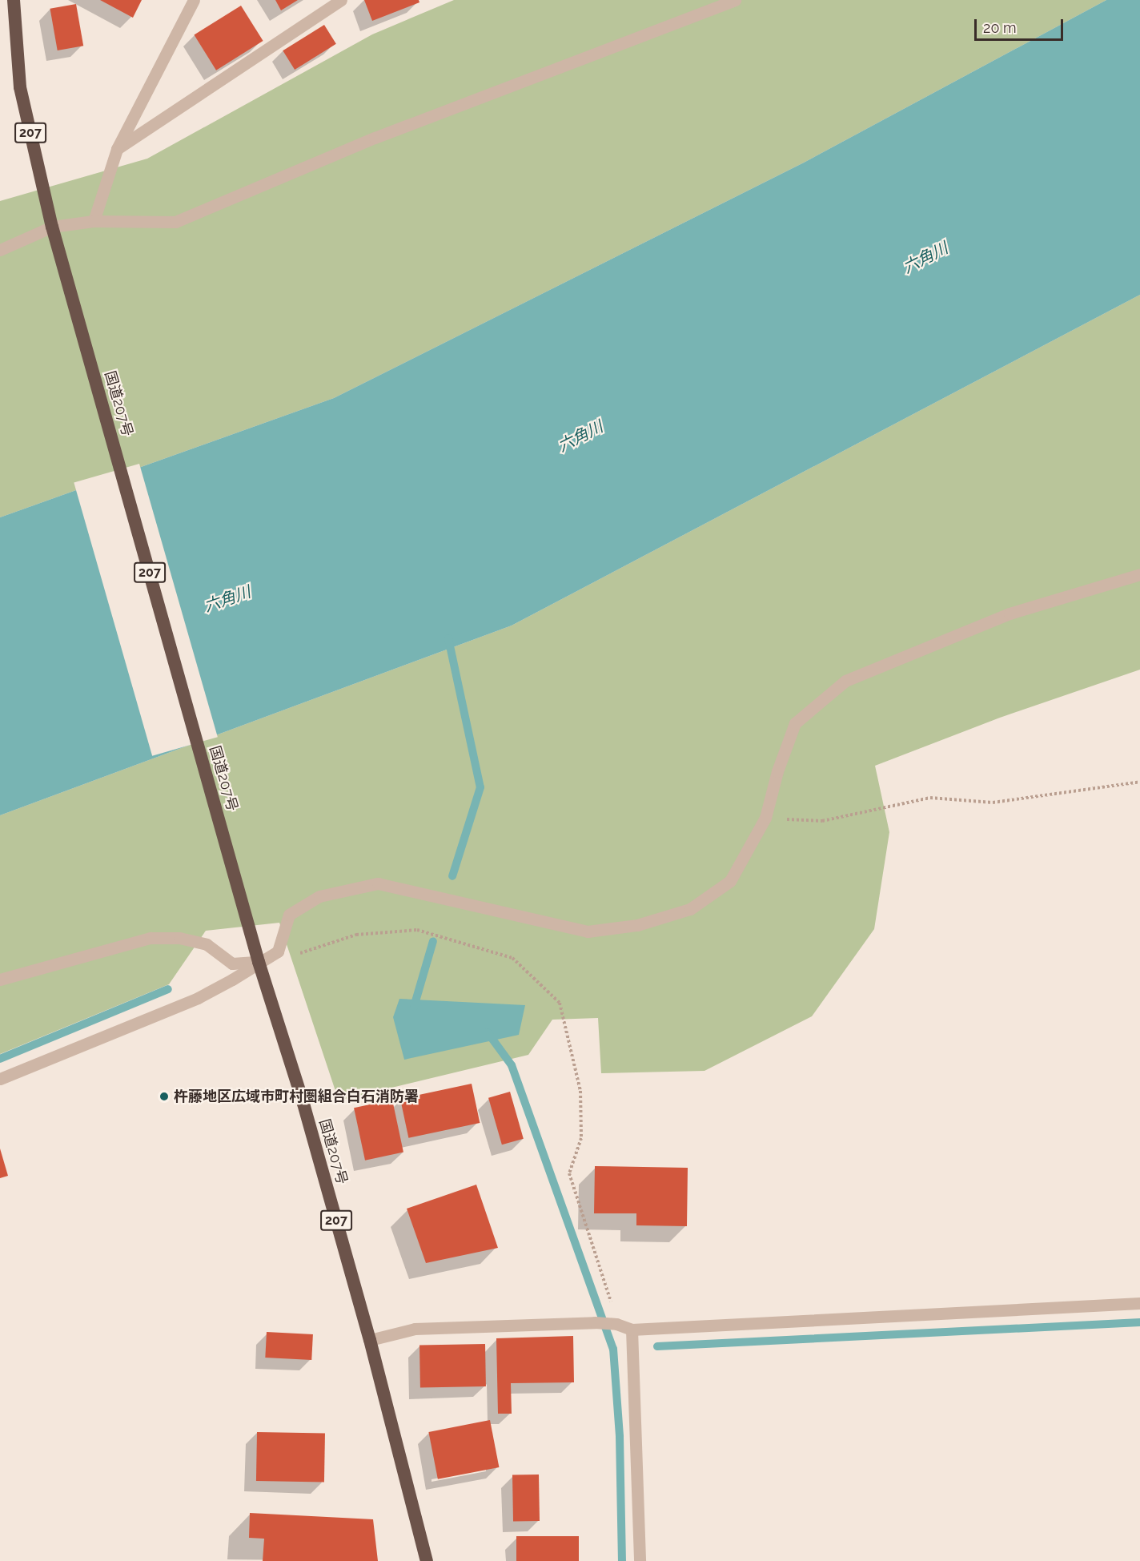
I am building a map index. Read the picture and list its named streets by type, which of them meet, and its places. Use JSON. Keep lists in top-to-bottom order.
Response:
{
  "streets": {
    "highway": ["207", "国道207号"]
  },
  "water": ["六角川"],
  "places": ["杵藤地区広域市町村圏組合白石消防署"],
  "scale_bar": "20 m"
}
